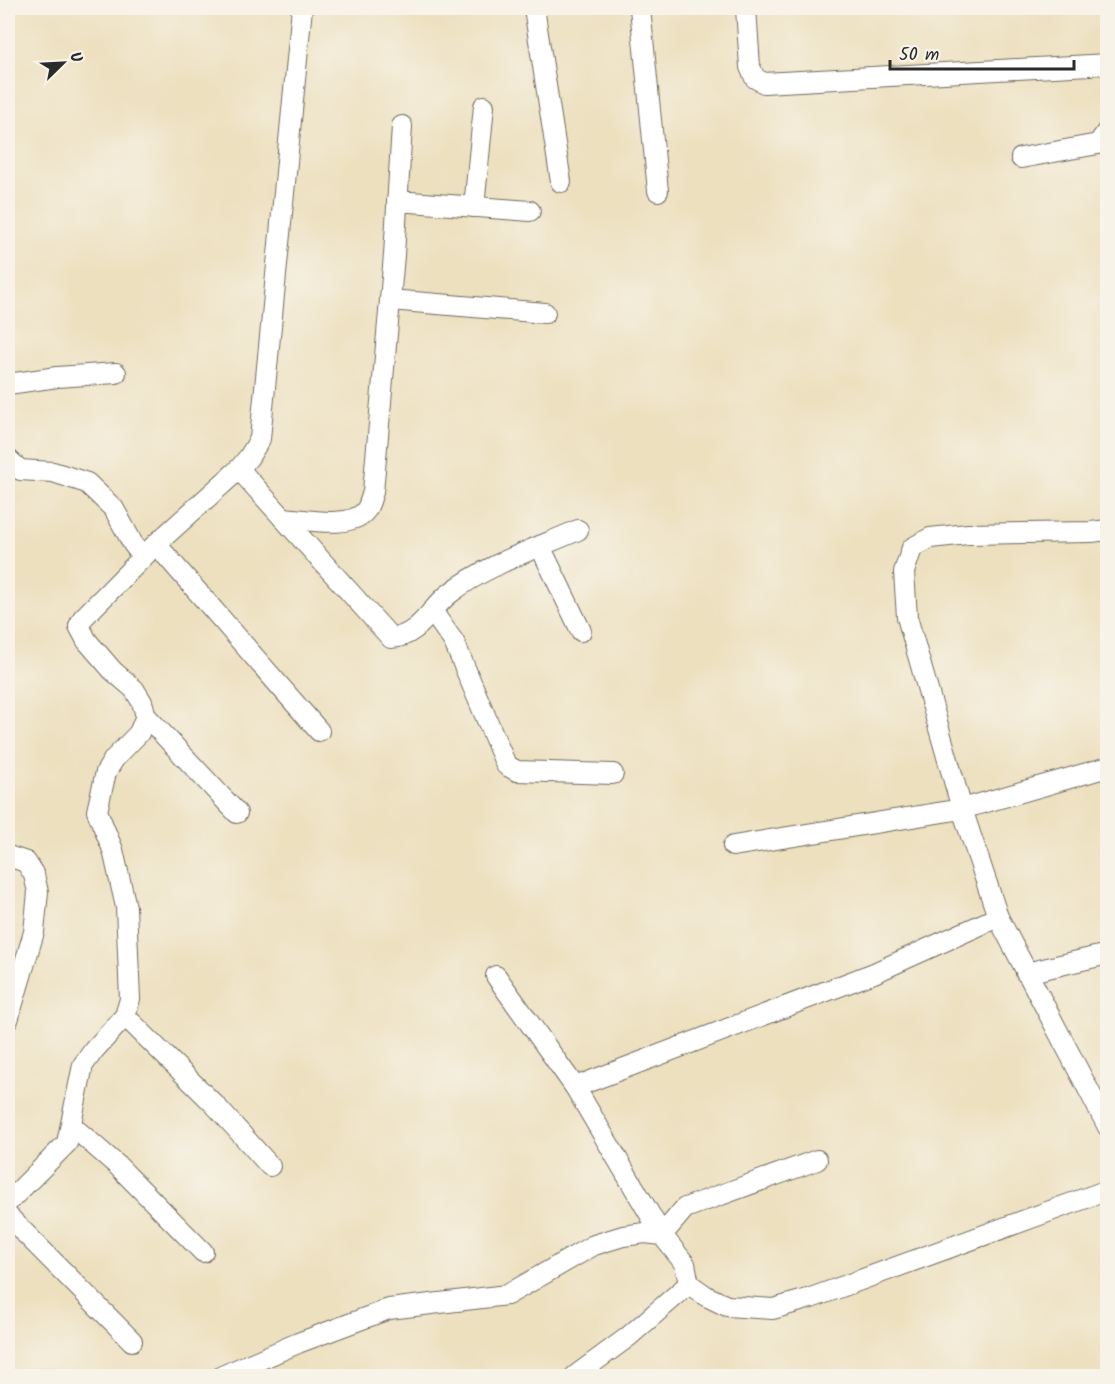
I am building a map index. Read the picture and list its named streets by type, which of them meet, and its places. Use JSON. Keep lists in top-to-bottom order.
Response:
{
  "scale_bar": "50 m",
  "north": "top right"
}
